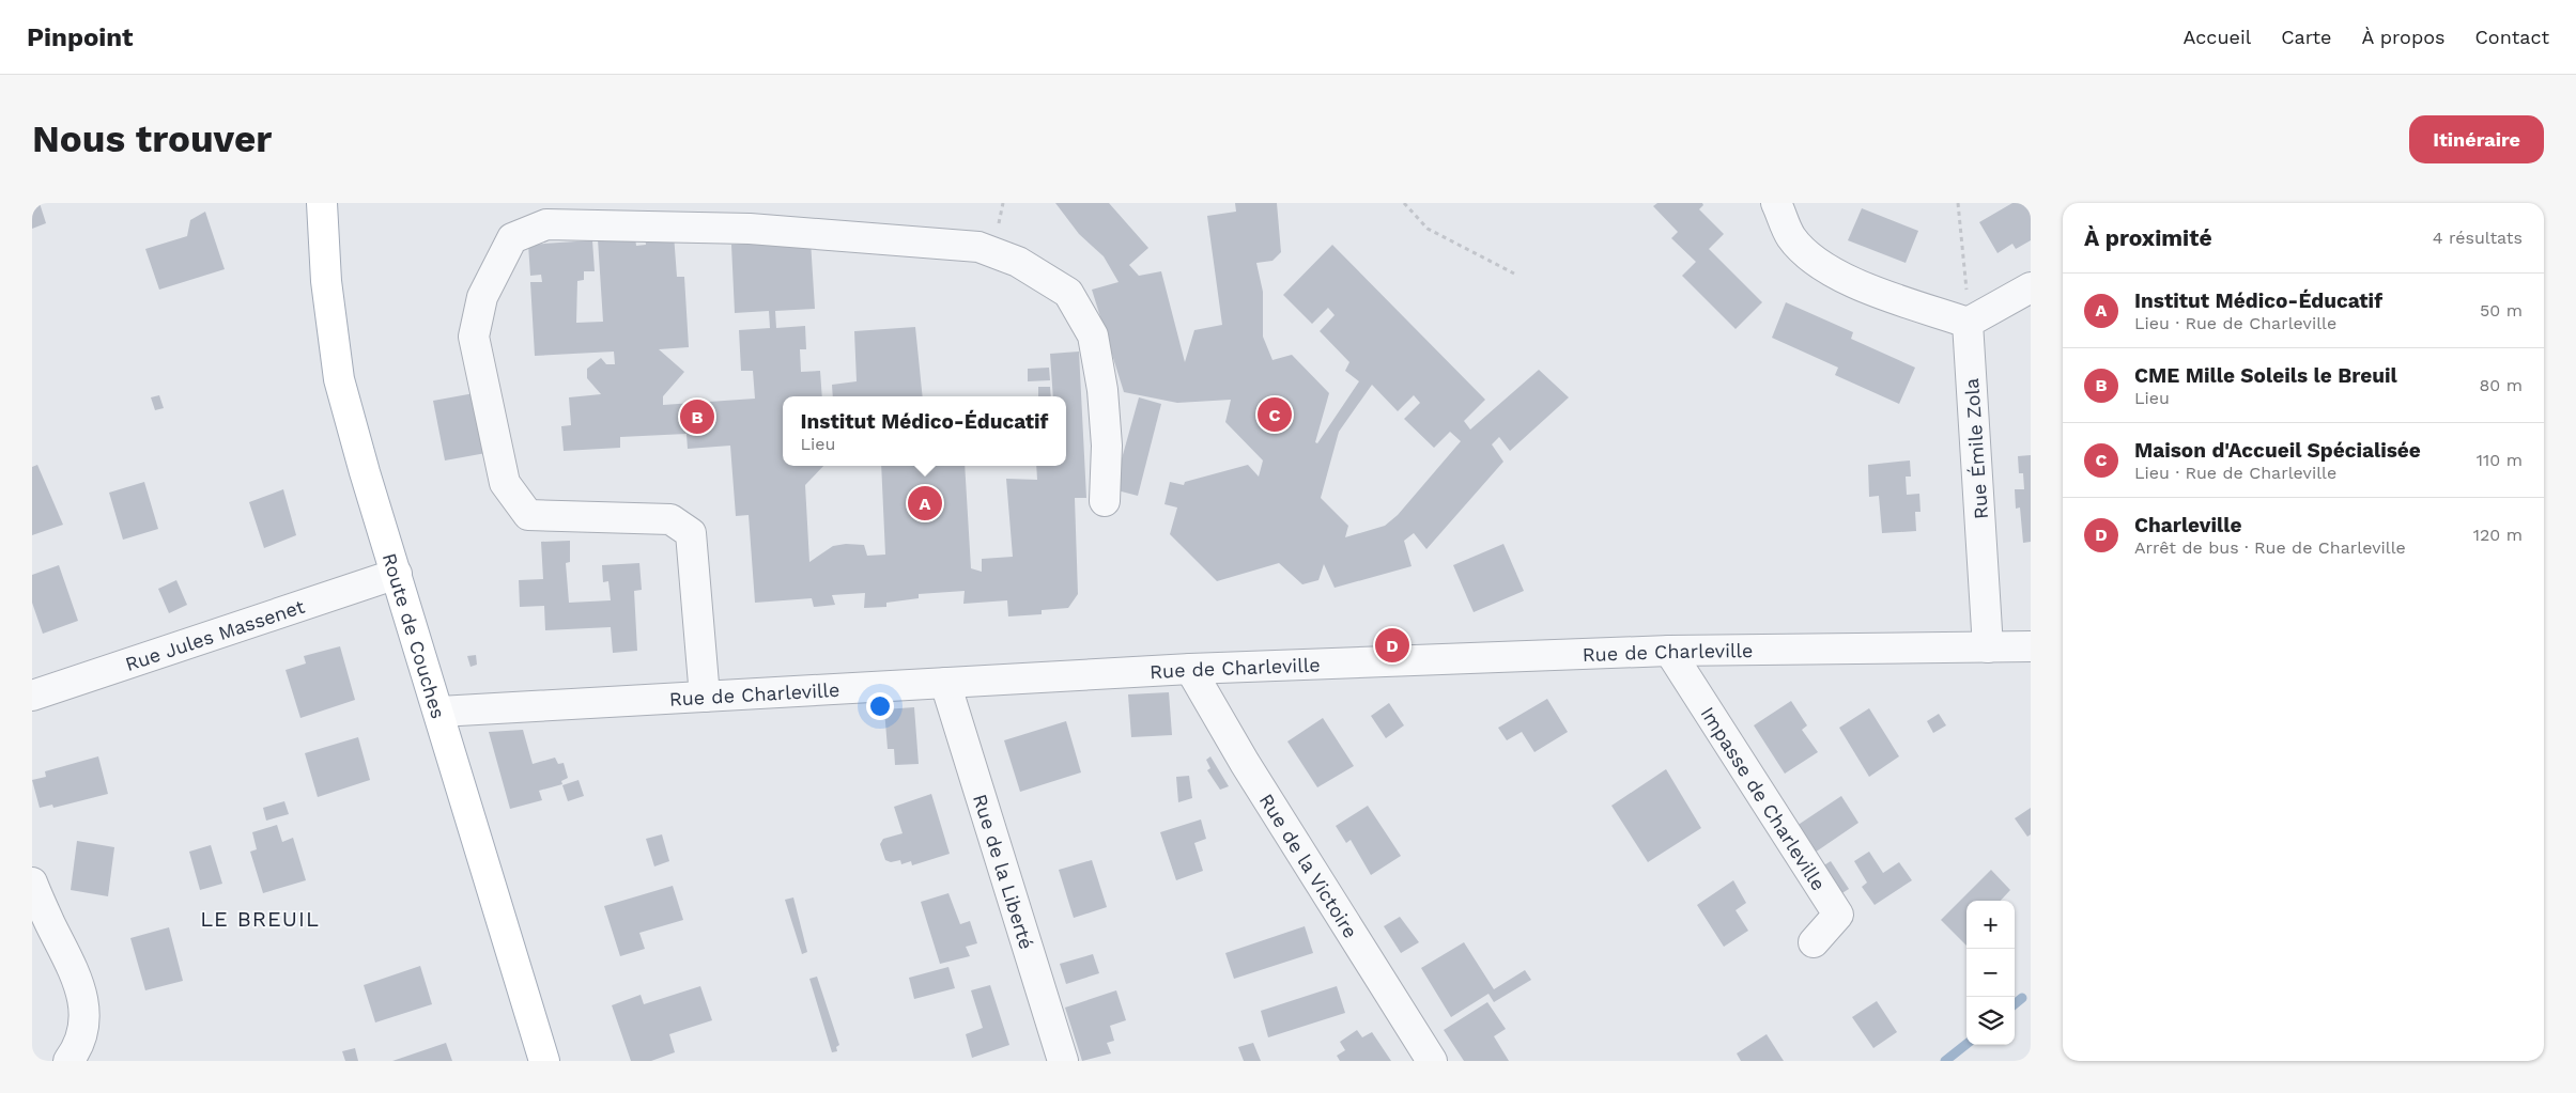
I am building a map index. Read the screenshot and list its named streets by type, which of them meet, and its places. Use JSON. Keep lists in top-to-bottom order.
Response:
{
  "streets": {
    "main road": ["Route de Couches"],
    "street": [
      "Rue Émile Zola",
      "Rue Jules Massenet",
      "Rue de Charleville",
      "Impasse de Charleville",
      "Rue de la Victoire",
      "Rue de la Liberté"
    ]
  },
  "crossings": [
    ["Rue Émile Zola", "Rue de Charleville"],
    ["Rue Jules Massenet", "Route de Couches"],
    ["Route de Couches", "Rue de Charleville"],
    ["Rue de Charleville", "Impasse de Charleville"],
    ["Rue de Charleville", "Rue de la Victoire"],
    ["Rue de Charleville", "Rue de la Liberté"]
  ],
  "districts": ["LE BREUIL"],
  "page": {
    "header": "Pinpoint",
    "nav": [
      "Accueil",
      "Carte",
      "À propos",
      "Contact"
    ],
    "buttons": "Itinéraire",
    "title": "Nous trouver",
    "heading": ["À proximité", "4 résultats"],
    "list": [
      {
        "mark": "A",
        "name": "Institut Médico-Éducatif",
        "note": "Lieu · Rue de Charleville",
        "value": "50 m"
      },
      {
        "mark": "B",
        "name": "CME Mille Soleils le Breuil",
        "note": "Lieu",
        "value": "80 m"
      },
      {
        "mark": "C",
        "name": "Maison d'Accueil Spécialisée",
        "note": "Lieu · Rue de Charleville",
        "value": "110 m"
      },
      {
        "mark": "D",
        "name": "Charleville",
        "note": "Arrêt de bus · Rue de Charleville",
        "value": "120 m"
      }
    ],
    "pins": [
      "C",
      "B",
      "A",
      "D"
    ],
    "popup": ["Institut Médico-Éducatif", "Lieu"],
    "map_buttons": ["+", "−"]
  }
}
